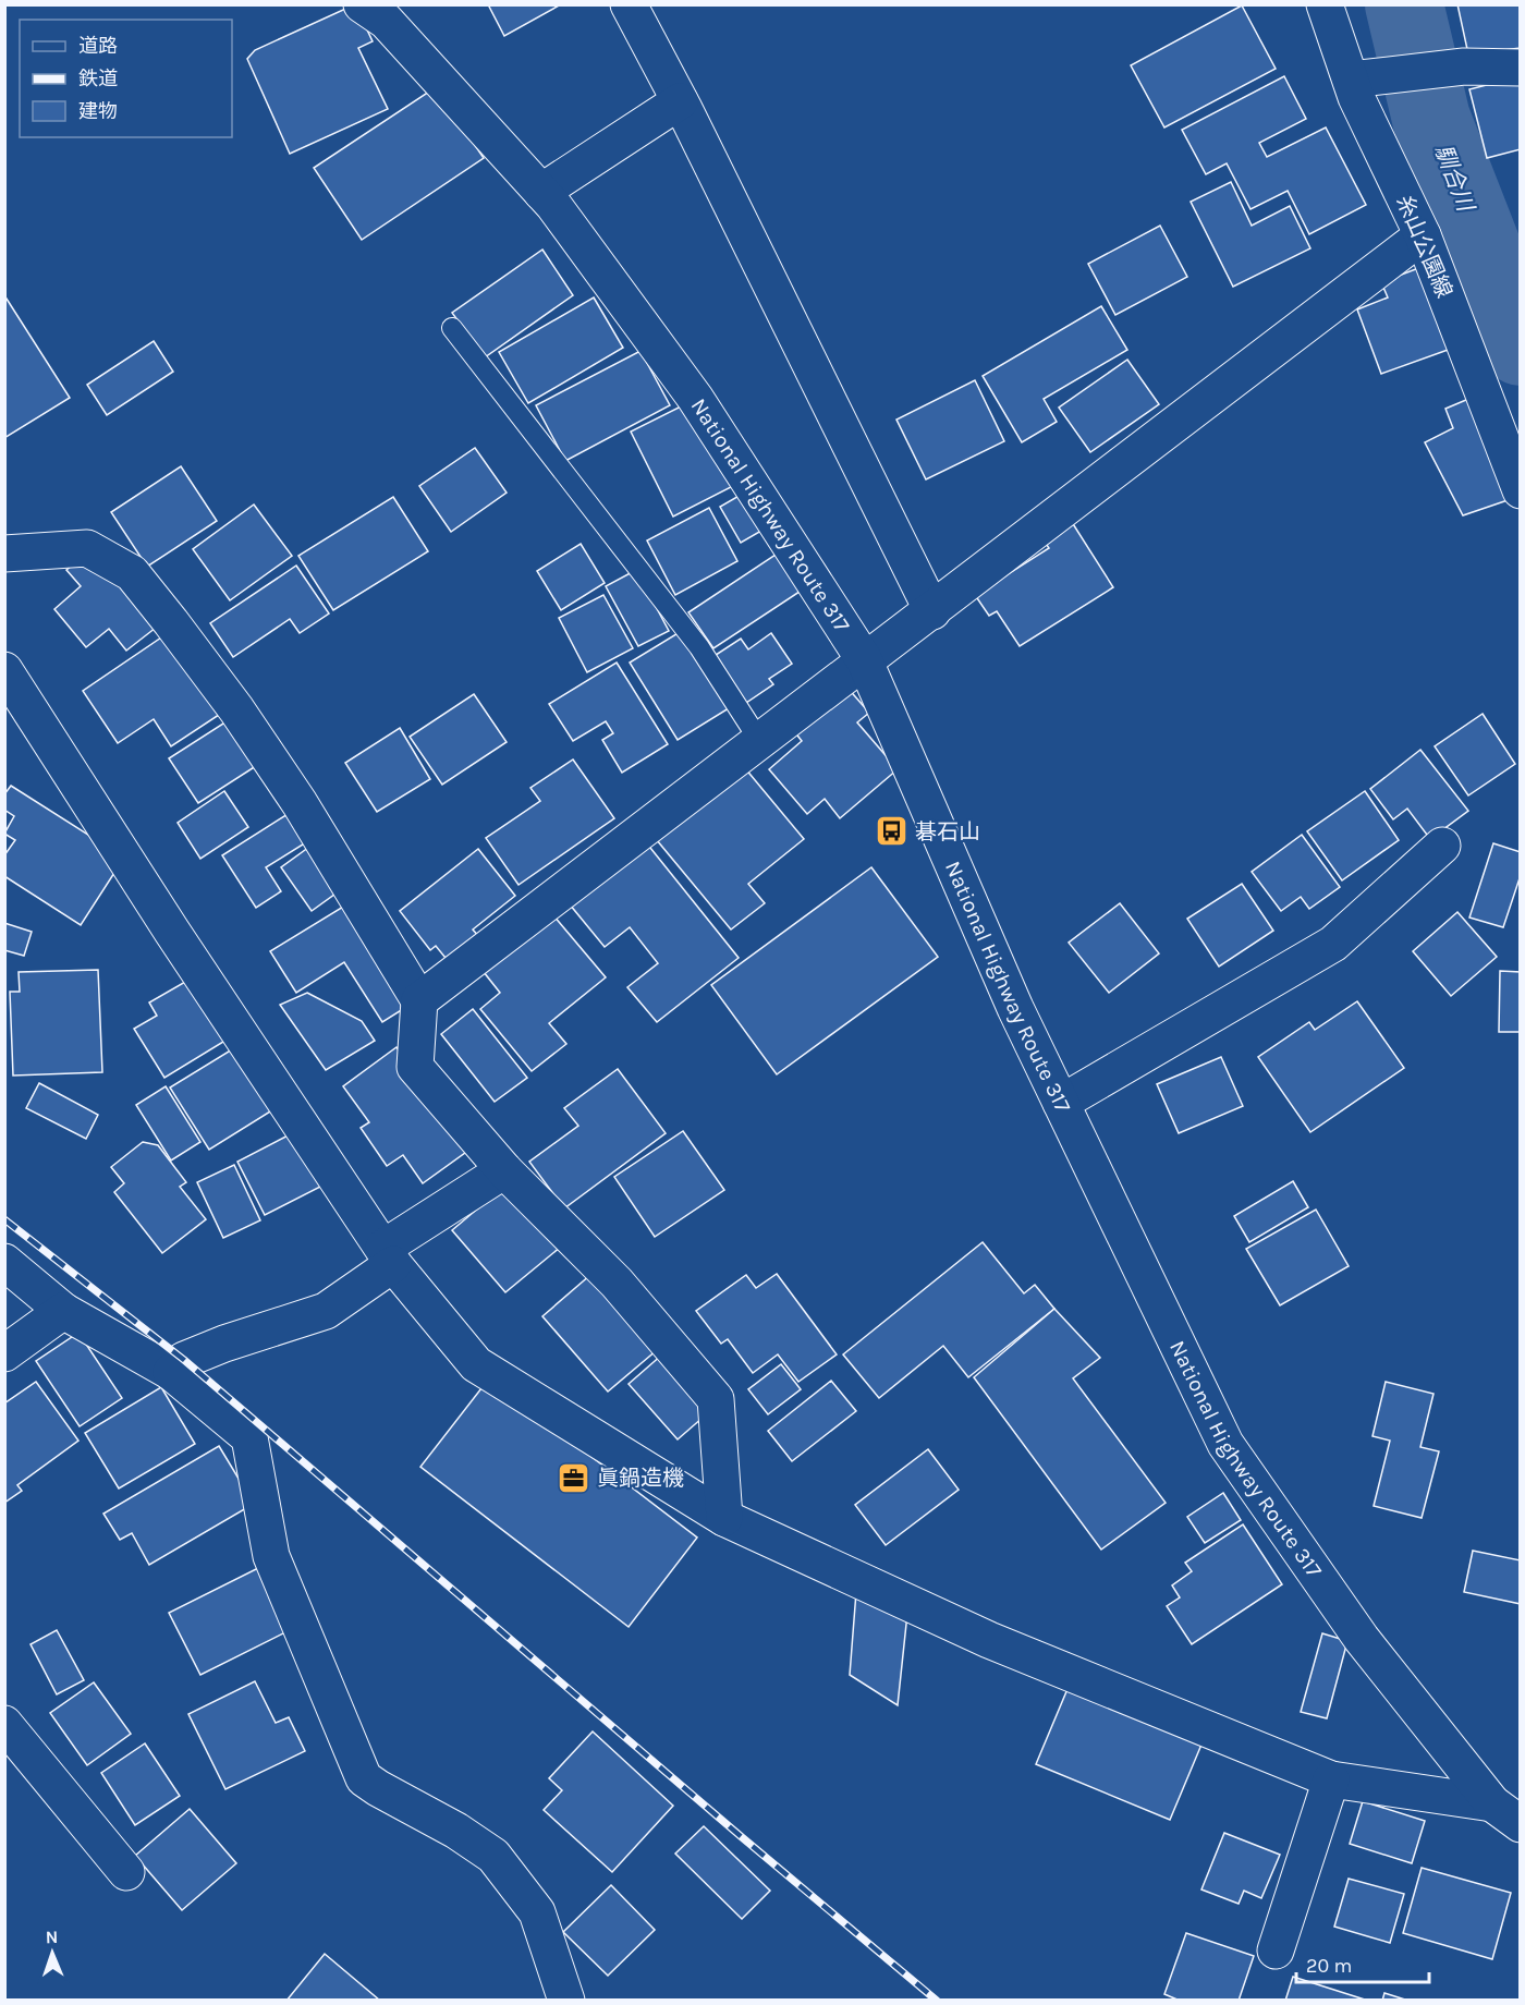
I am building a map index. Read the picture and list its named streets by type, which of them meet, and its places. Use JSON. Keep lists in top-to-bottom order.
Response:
{
  "streets": {
    "main road": ["糸山公園線", "National Highway Route 317"]
  },
  "water": ["馴合川"],
  "places": {
    "bus stop": ["碁石山"],
    "office": ["眞鍋造機"]
  },
  "legend": ["道路", "鉄道", "建物"],
  "scale_bar": "20 m",
  "north": "top"
}
